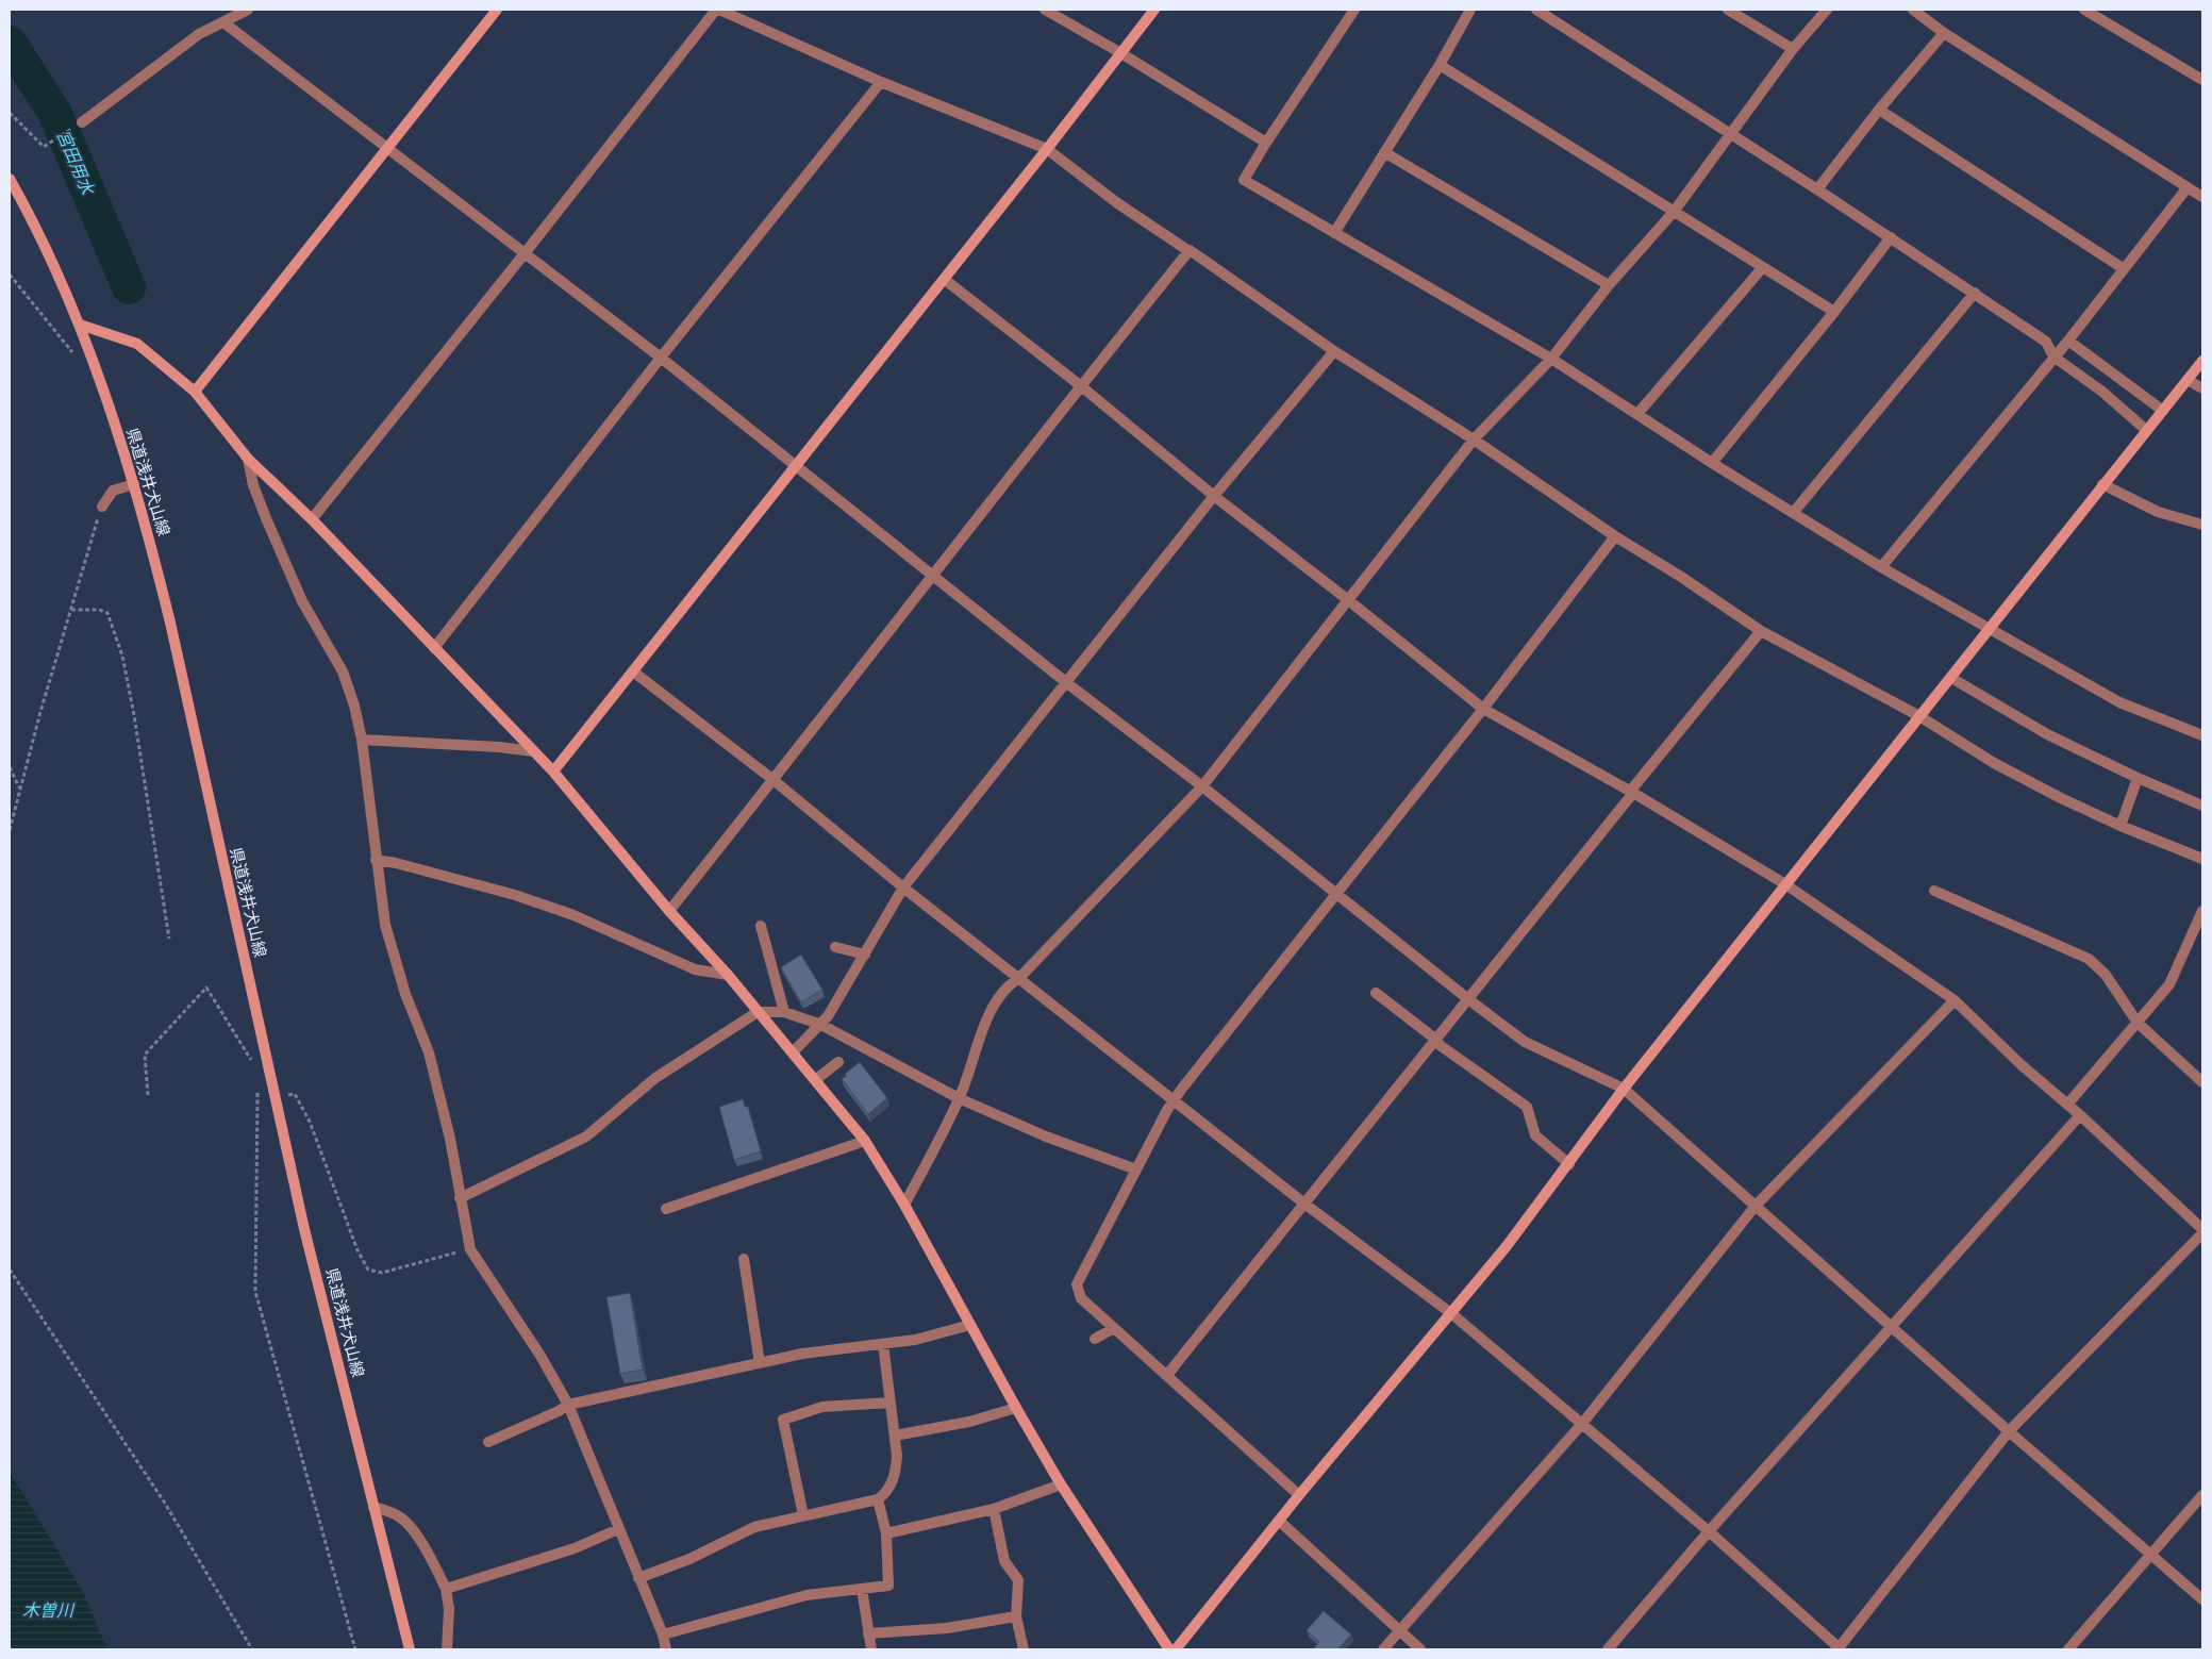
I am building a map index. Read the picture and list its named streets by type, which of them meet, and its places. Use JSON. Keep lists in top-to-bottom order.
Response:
{
  "streets": {
    "street": ["県道浅井犬山線"]
  },
  "water": ["宮田用水", "木曽川"]
}
